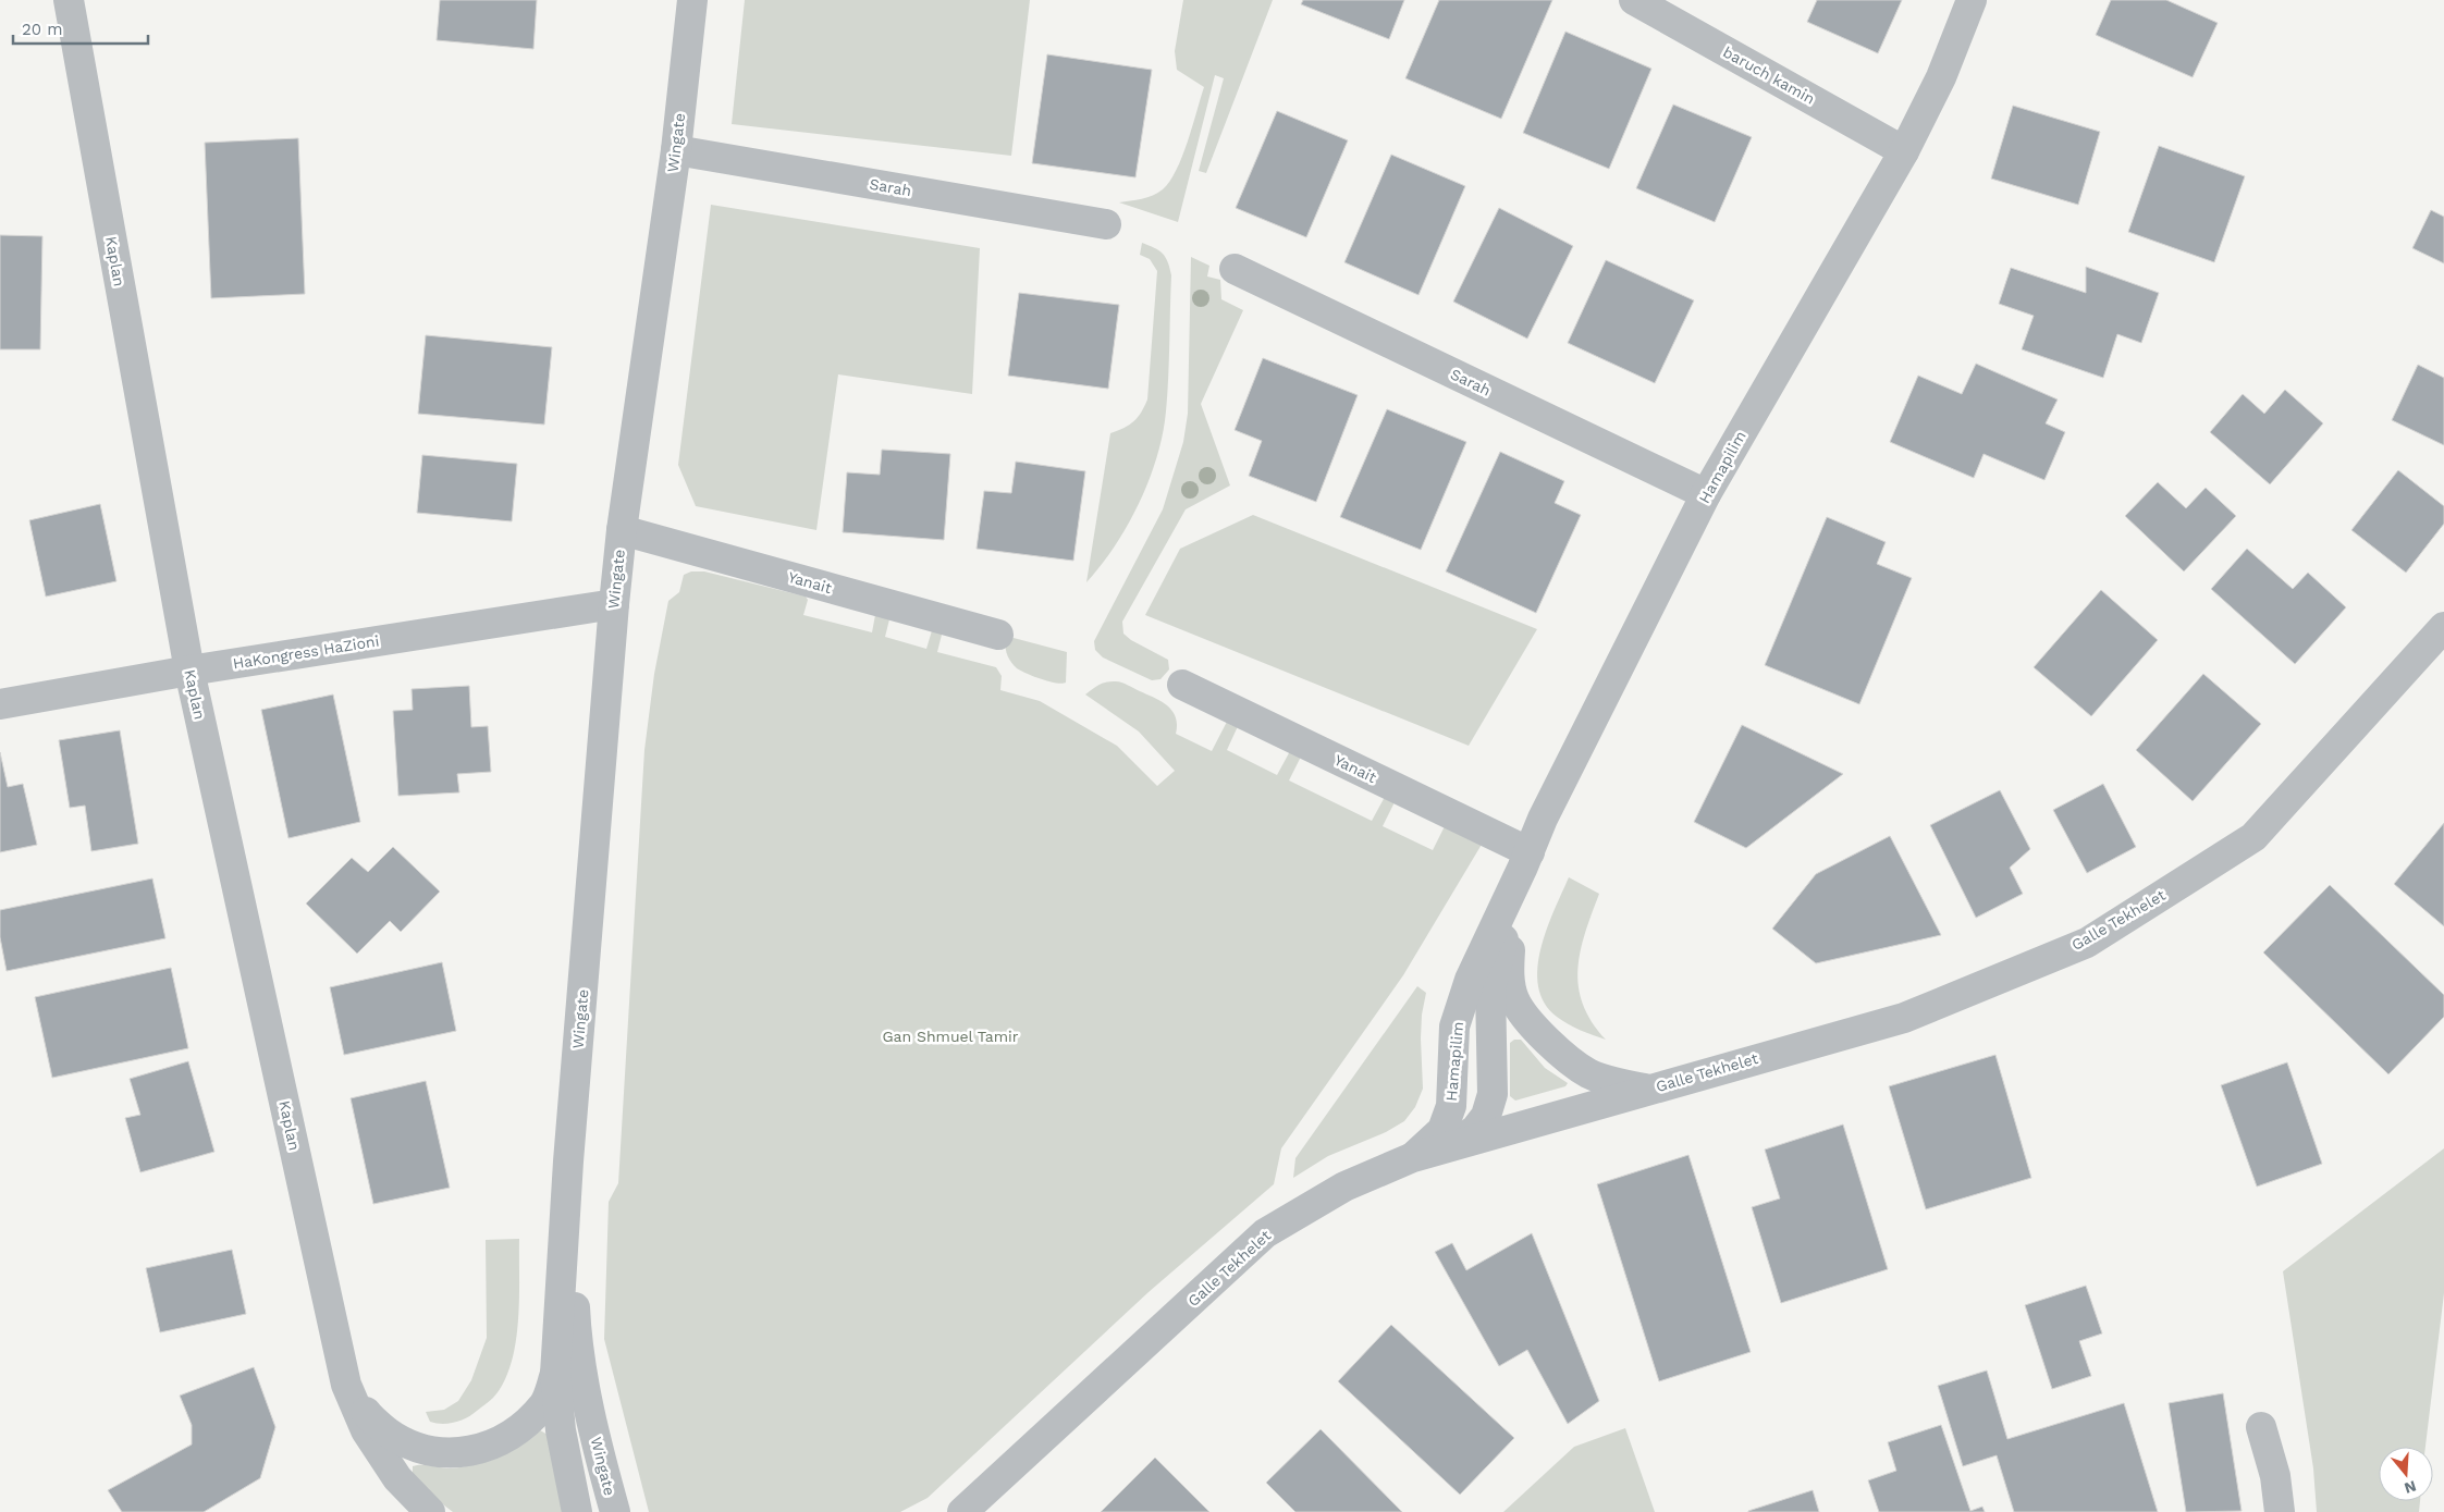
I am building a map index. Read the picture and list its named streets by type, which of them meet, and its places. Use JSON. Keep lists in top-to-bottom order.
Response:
{
  "streets": {
    "street": [
      "baruch kamin",
      "Wingate",
      "Sarah",
      "Kaplan",
      "Hamapilim",
      "Yanait",
      "HaKongress HaZioni",
      "Galle Tekhelet"
    ]
  },
  "crossings": [
    ["baruch kamin", "Hamapilim"],
    ["Wingate", "Sarah"],
    ["Wingate", "Kaplan"],
    ["Wingate", "Yanait"],
    ["Wingate", "HaKongress HaZioni"],
    ["Sarah", "Hamapilim"],
    ["Kaplan", "HaKongress HaZioni"],
    ["Hamapilim", "Yanait"],
    ["Hamapilim", "Galle Tekhelet"]
  ],
  "parks": ["Gan Shmuel Tamir"],
  "scale_bar": "20 m",
  "north": "bottom"
}
